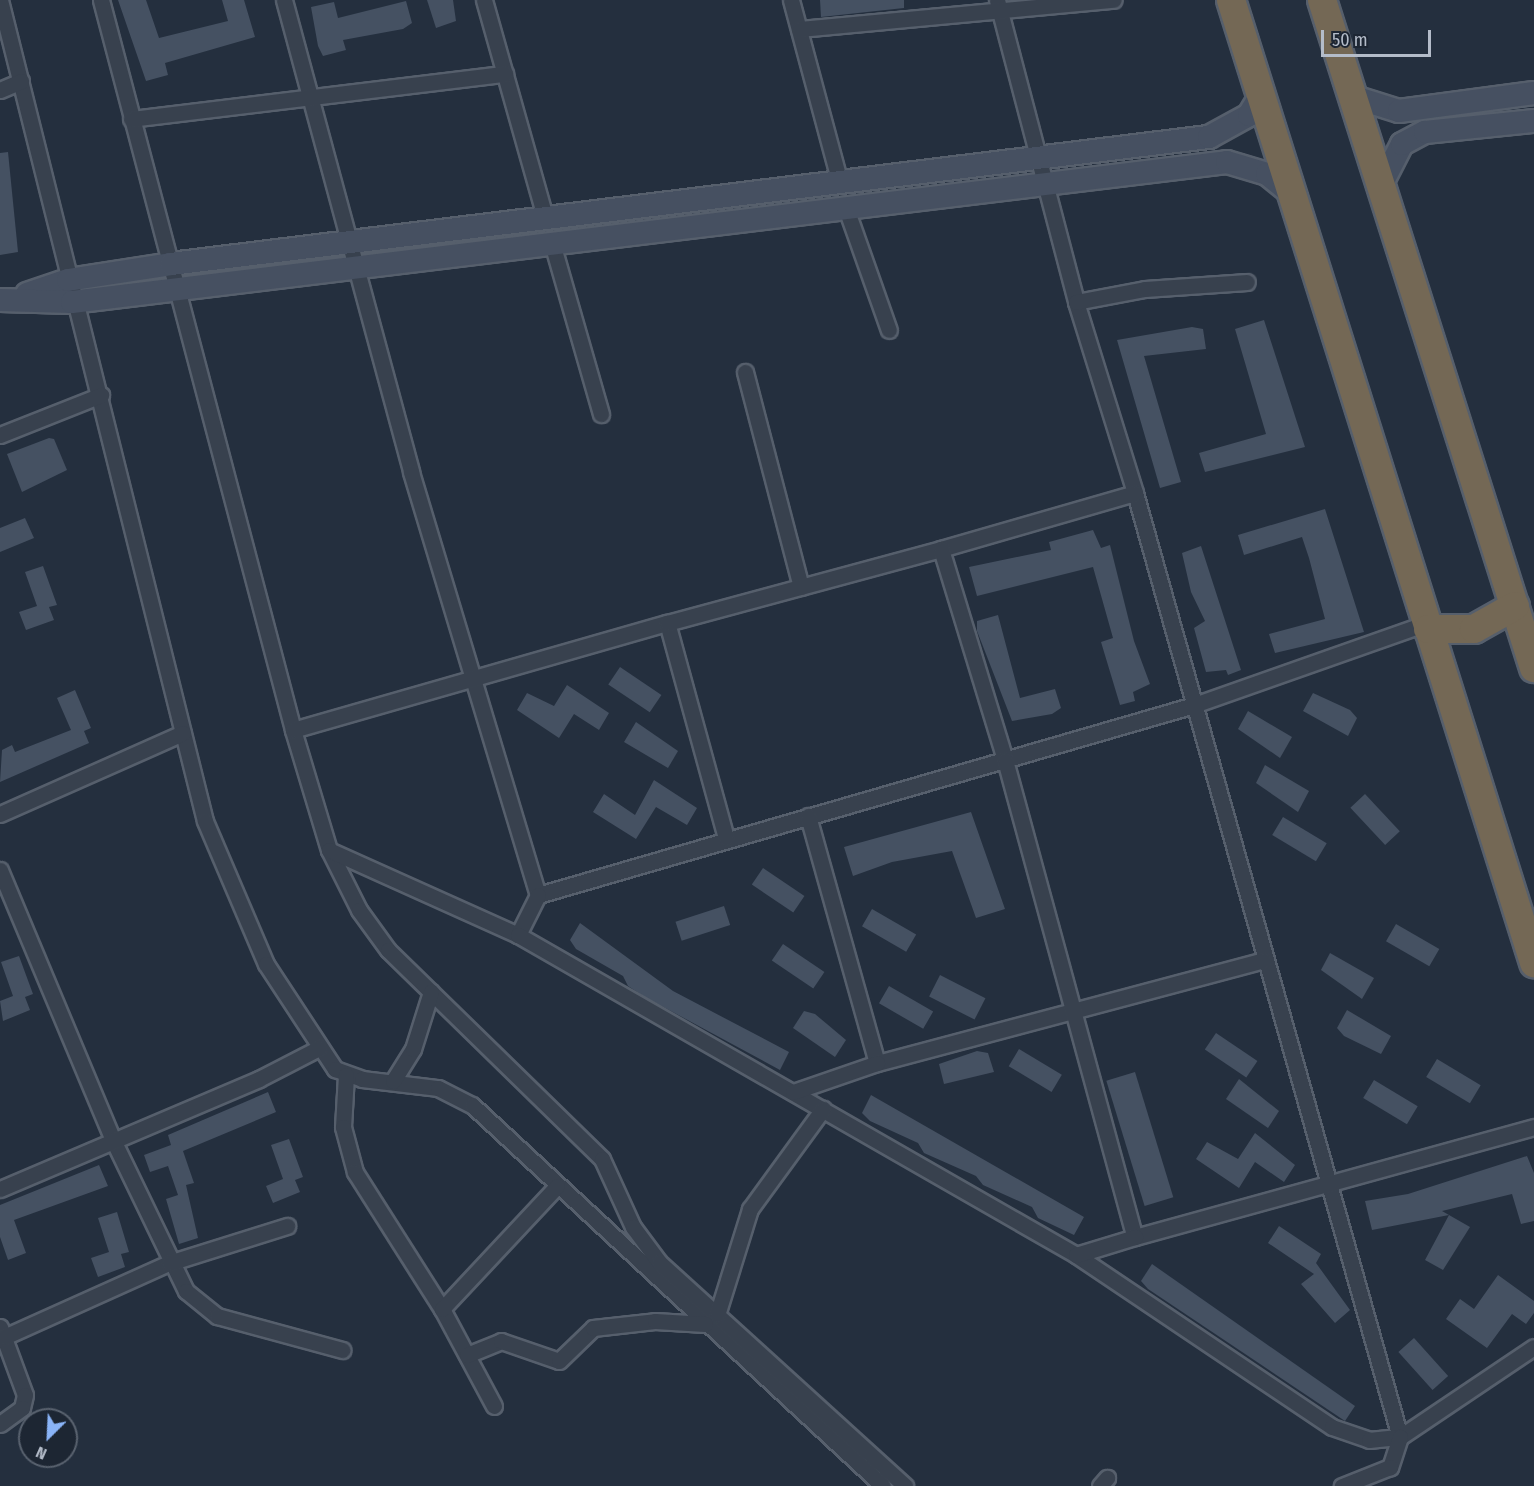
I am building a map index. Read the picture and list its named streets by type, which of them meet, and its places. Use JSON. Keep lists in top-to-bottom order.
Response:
{
  "scale_bar": "50 m",
  "north": "bottom left"
}
